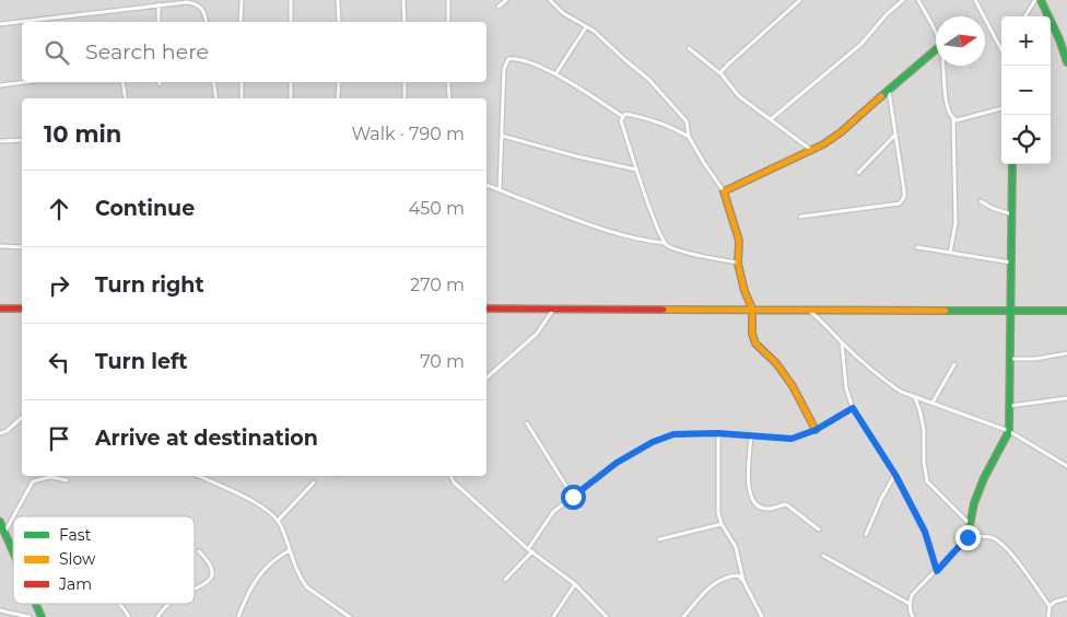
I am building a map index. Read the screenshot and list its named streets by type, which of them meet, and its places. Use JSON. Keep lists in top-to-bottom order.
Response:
{
  "legend": ["Fast", "Slow", "Jam"],
  "north": "right",
  "page": {
    "map_buttons": ["+", "−"],
    "search": "Search here",
    "heading": ["10 min", "Walk · 790 m"],
    "list": [
      ["Continue", "450 m"],
      ["Turn right", "270 m"],
      ["Turn left", "70 m"],
      "Arrive at destination"
    ]
  }
}
